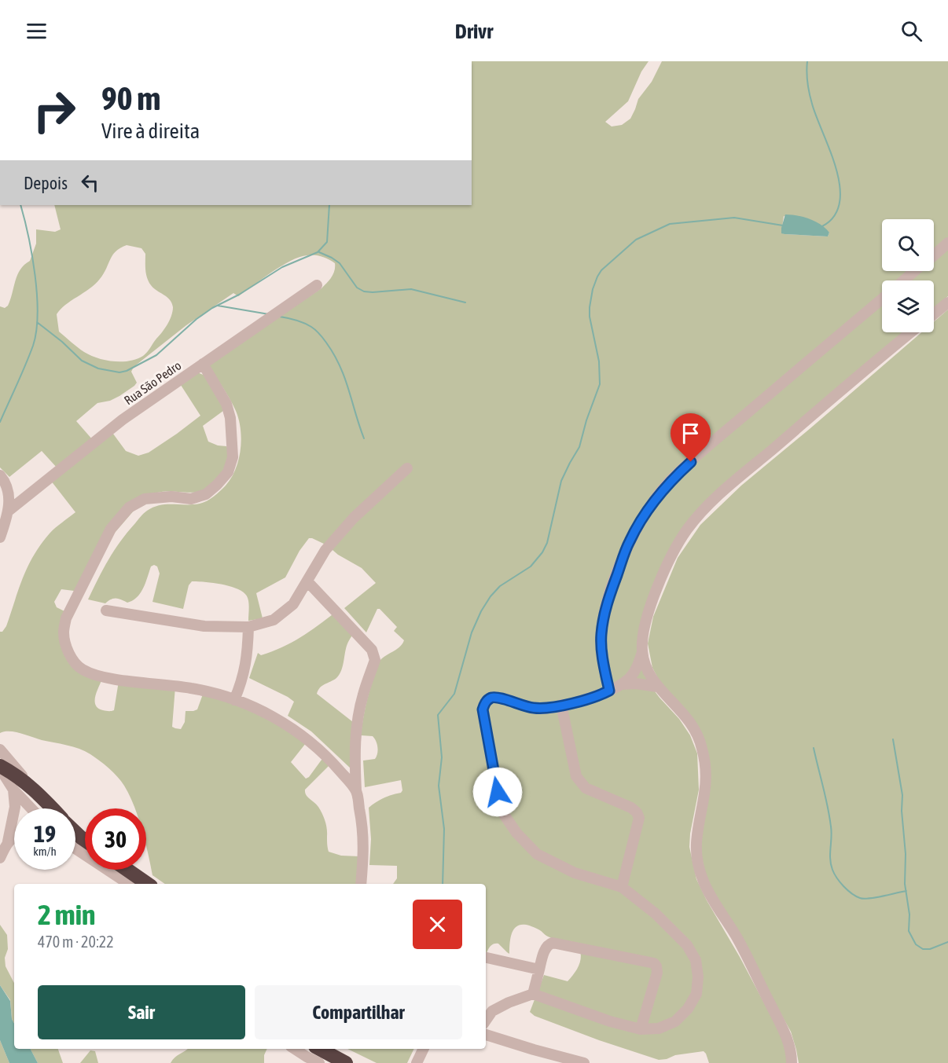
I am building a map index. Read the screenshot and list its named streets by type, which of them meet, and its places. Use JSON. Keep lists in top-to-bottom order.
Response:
{
  "streets": {
    "street": ["Rua São Pedro"]
  },
  "page": {
    "header": "Drivr",
    "turn": ["90 m", "Vire à direita"],
    "then": "Depois",
    "speed": "19 km/h",
    "limit": "30",
    "heading": ["2 min", "470 m · 20:22"],
    "buttons": ["Sair", "Compartilhar"]
  }
}
